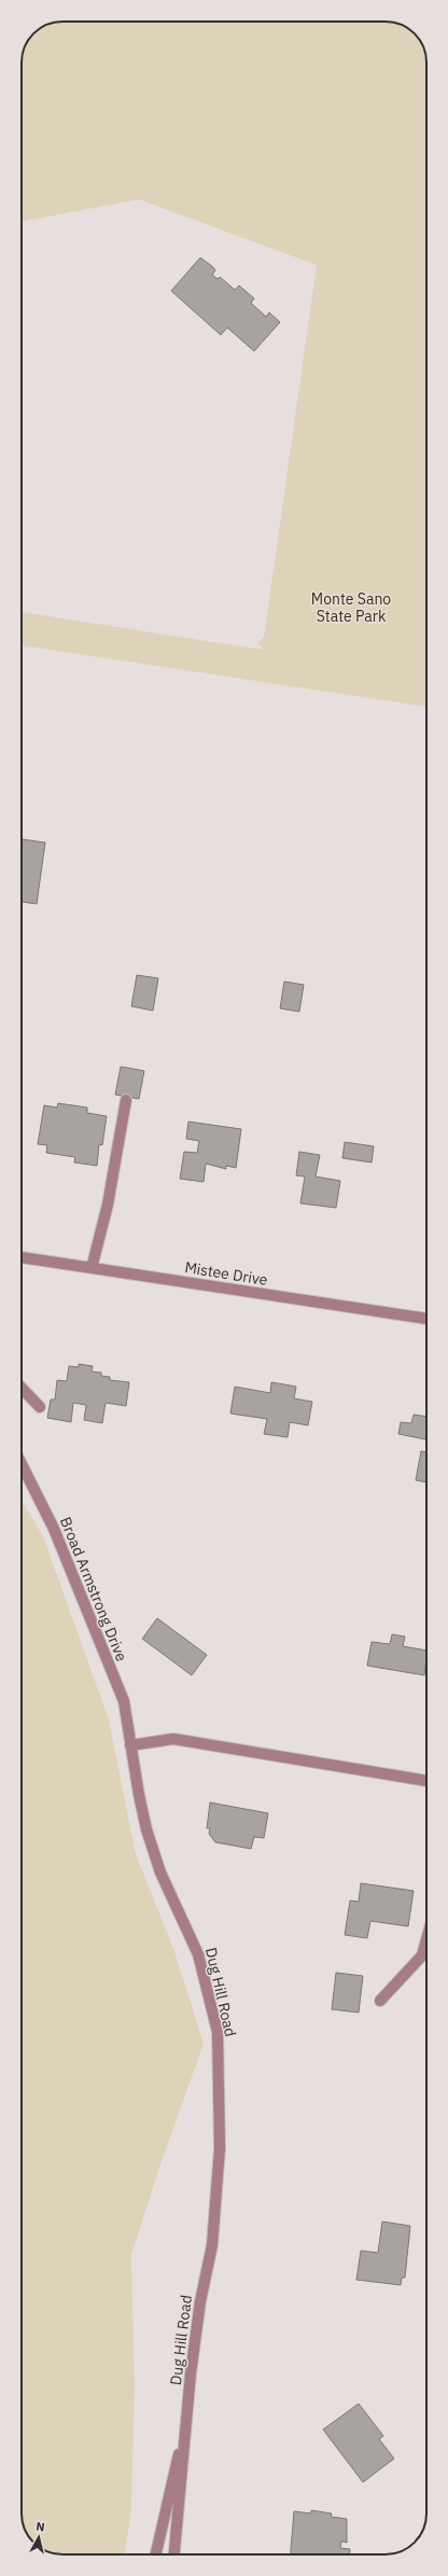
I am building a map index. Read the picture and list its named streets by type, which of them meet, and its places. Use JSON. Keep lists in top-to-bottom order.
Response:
{
  "streets": {
    "street": ["Mistee Drive", "Broad Armstrong Drive", "Dug Hill Road"]
  },
  "crossings": [
    ["Broad Armstrong Drive", "Dug Hill Road"]
  ],
  "parks": ["Monte Sano State Park"],
  "north": "top"
}
